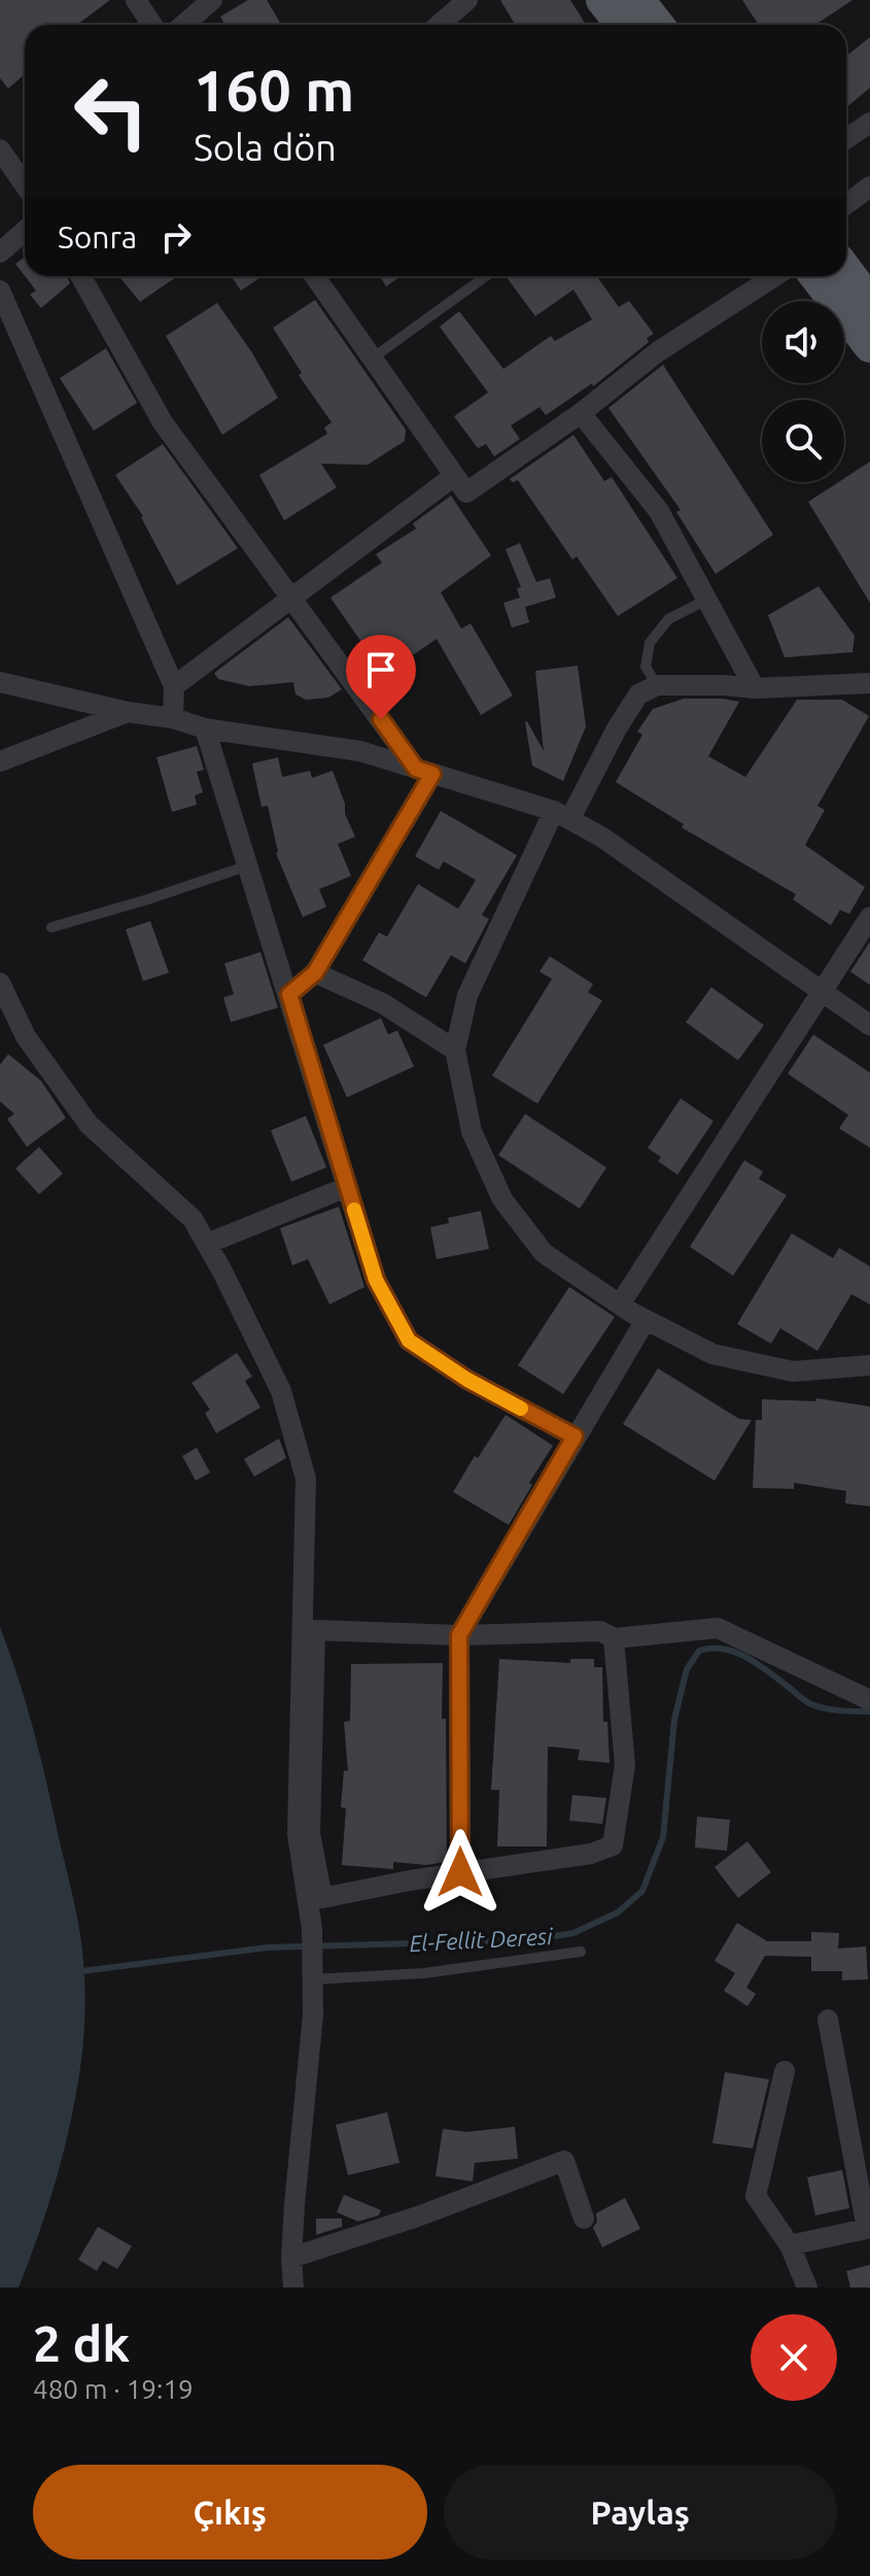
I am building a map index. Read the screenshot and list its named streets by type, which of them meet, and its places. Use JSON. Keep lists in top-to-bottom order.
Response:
{
  "water": ["El-Fellit Deresi"],
  "page": {
    "turn": ["160 m", "Sola dön"],
    "then": "Sonra",
    "heading": ["2 dk", "480 m · 19:19"],
    "buttons": ["Çıkış", "Paylaş"]
  }
}
